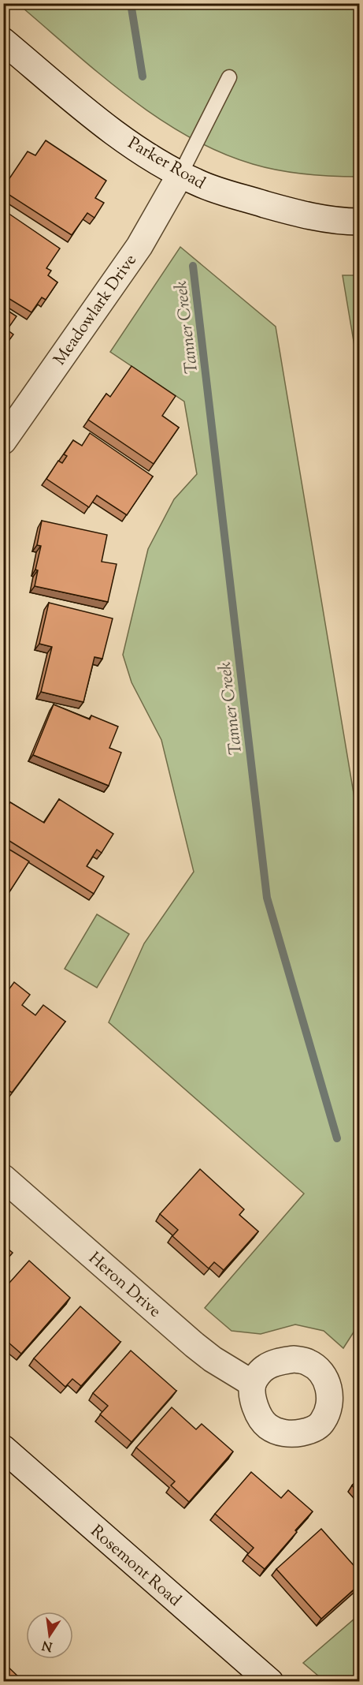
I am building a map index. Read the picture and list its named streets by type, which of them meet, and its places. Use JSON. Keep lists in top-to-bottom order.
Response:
{
  "streets": {
    "street": [
      "Parker Road",
      "Meadowlark Drive",
      "Heron Drive",
      "Rosemont Road"
    ]
  },
  "crossings": [
    ["Parker Road", "Meadowlark Drive"]
  ],
  "water": ["Tanner Creek"],
  "north": "bottom"
}
